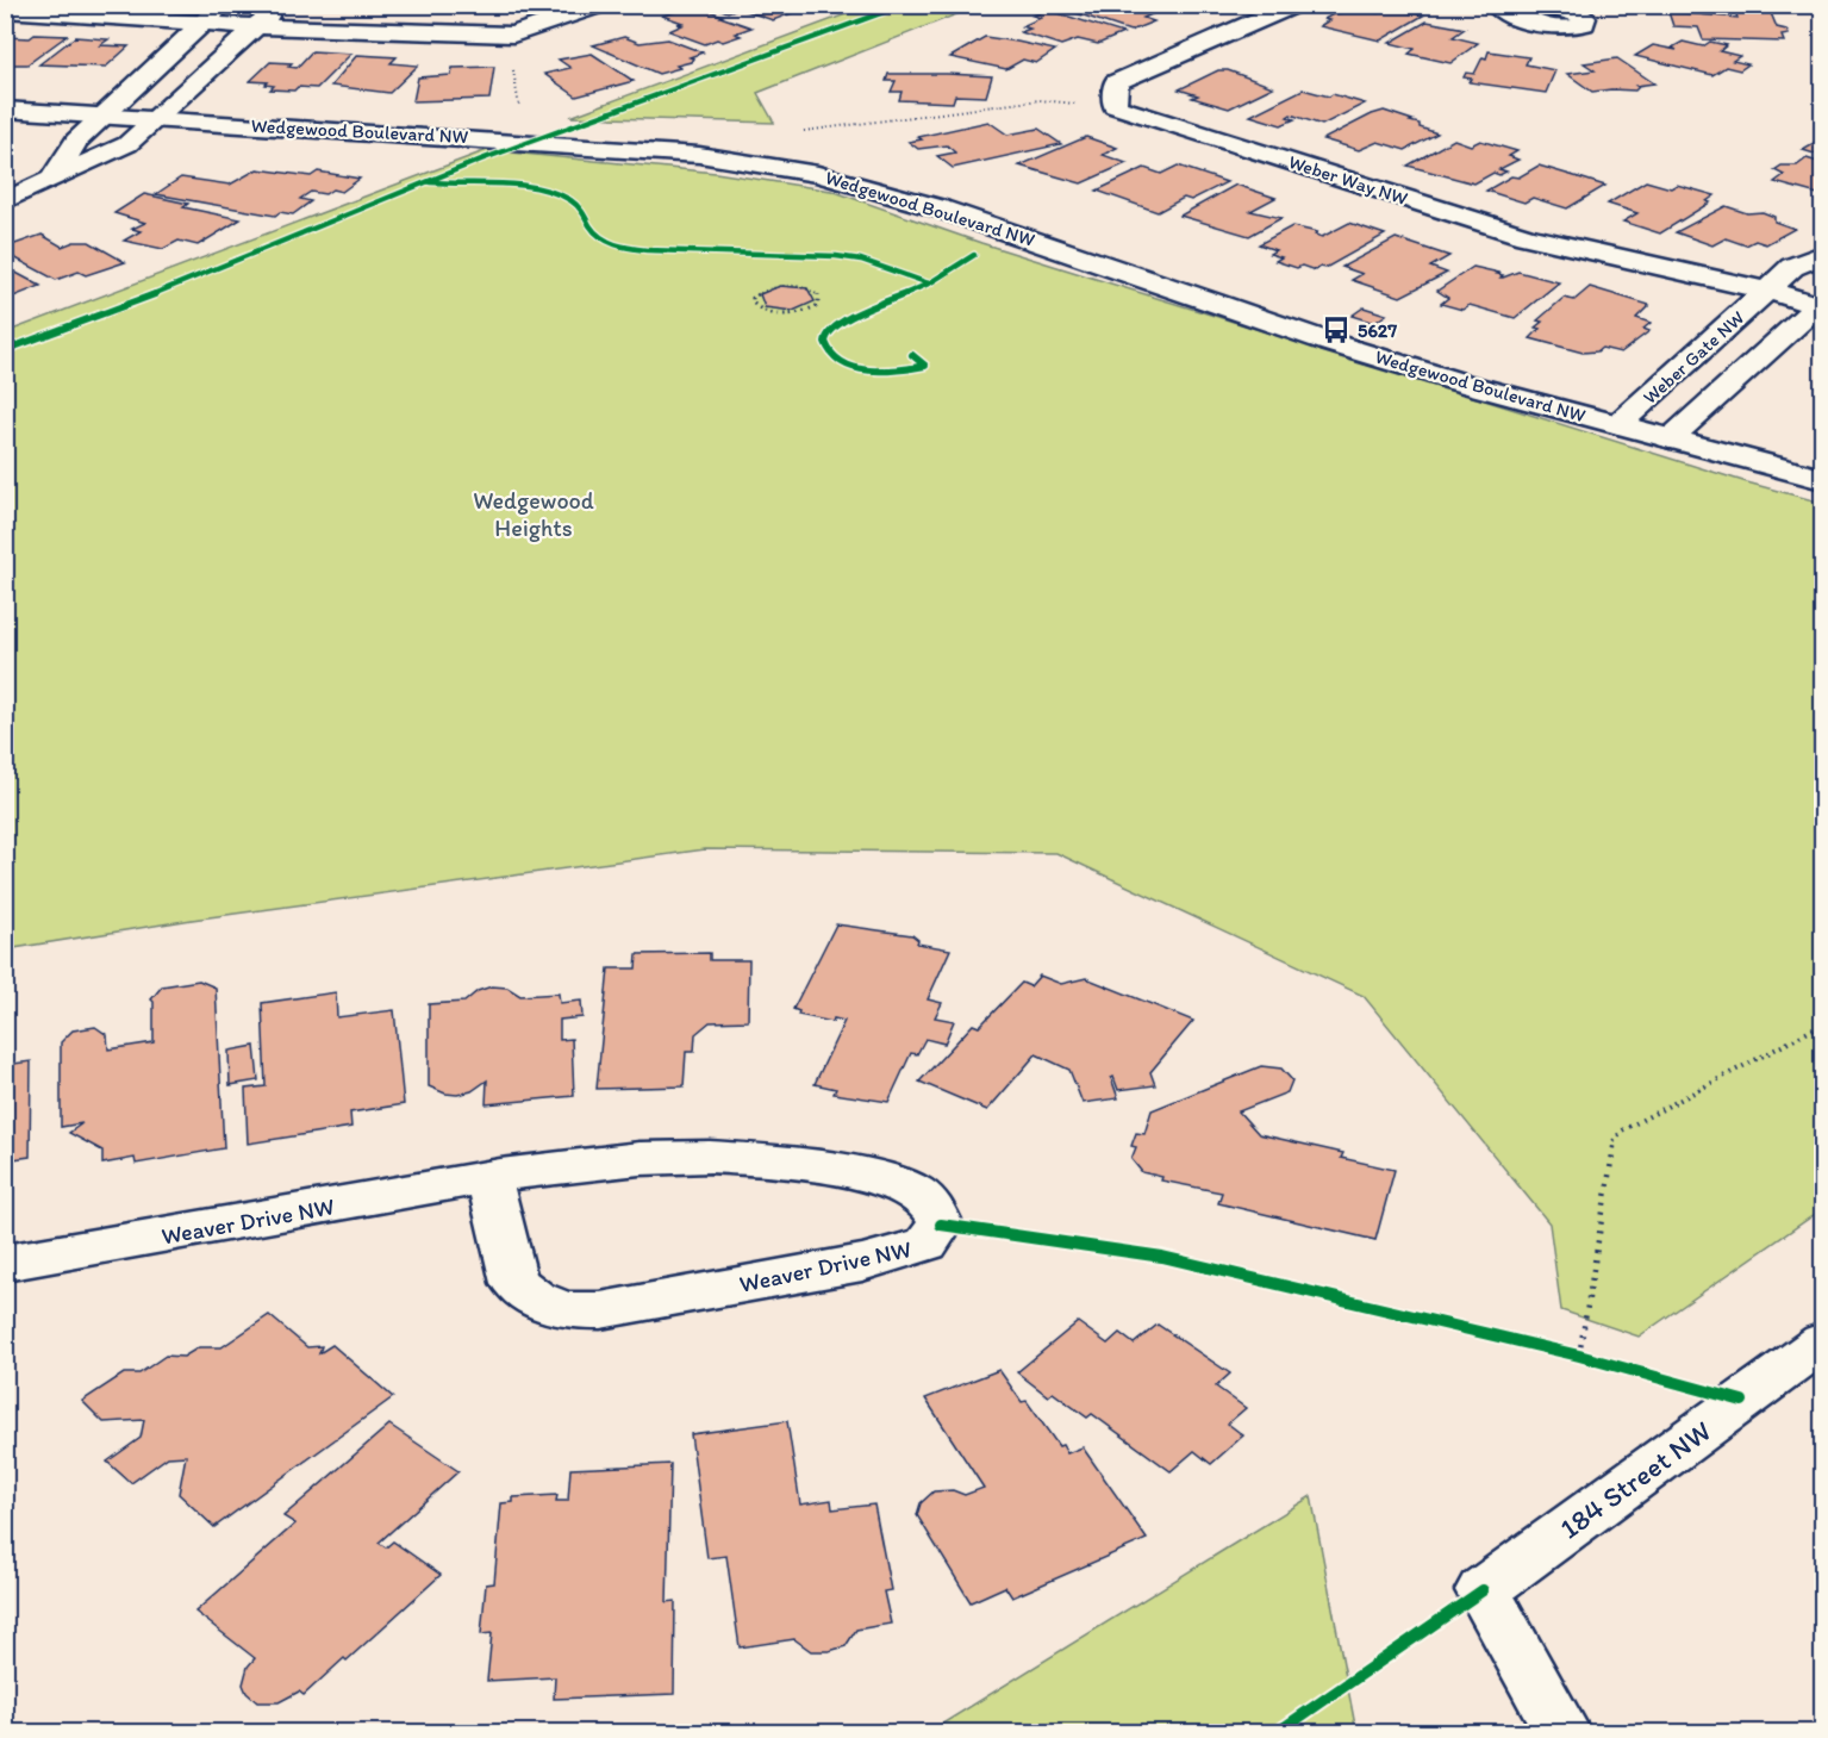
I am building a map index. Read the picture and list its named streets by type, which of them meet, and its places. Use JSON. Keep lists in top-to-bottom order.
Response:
{
  "streets": {
    "street": [
      "Wedgewood Boulevard NW",
      "Weber Way NW",
      "Weber Gate NW",
      "Weaver Drive NW",
      "184 Street NW"
    ]
  },
  "crossings": [
    ["Wedgewood Boulevard NW", "Weber Gate NW"],
    ["Weber Way NW", "Weber Gate NW"]
  ],
  "parks": ["Wedgewood Heights"],
  "places": {
    "bus stop": ["5627"]
  }
}
